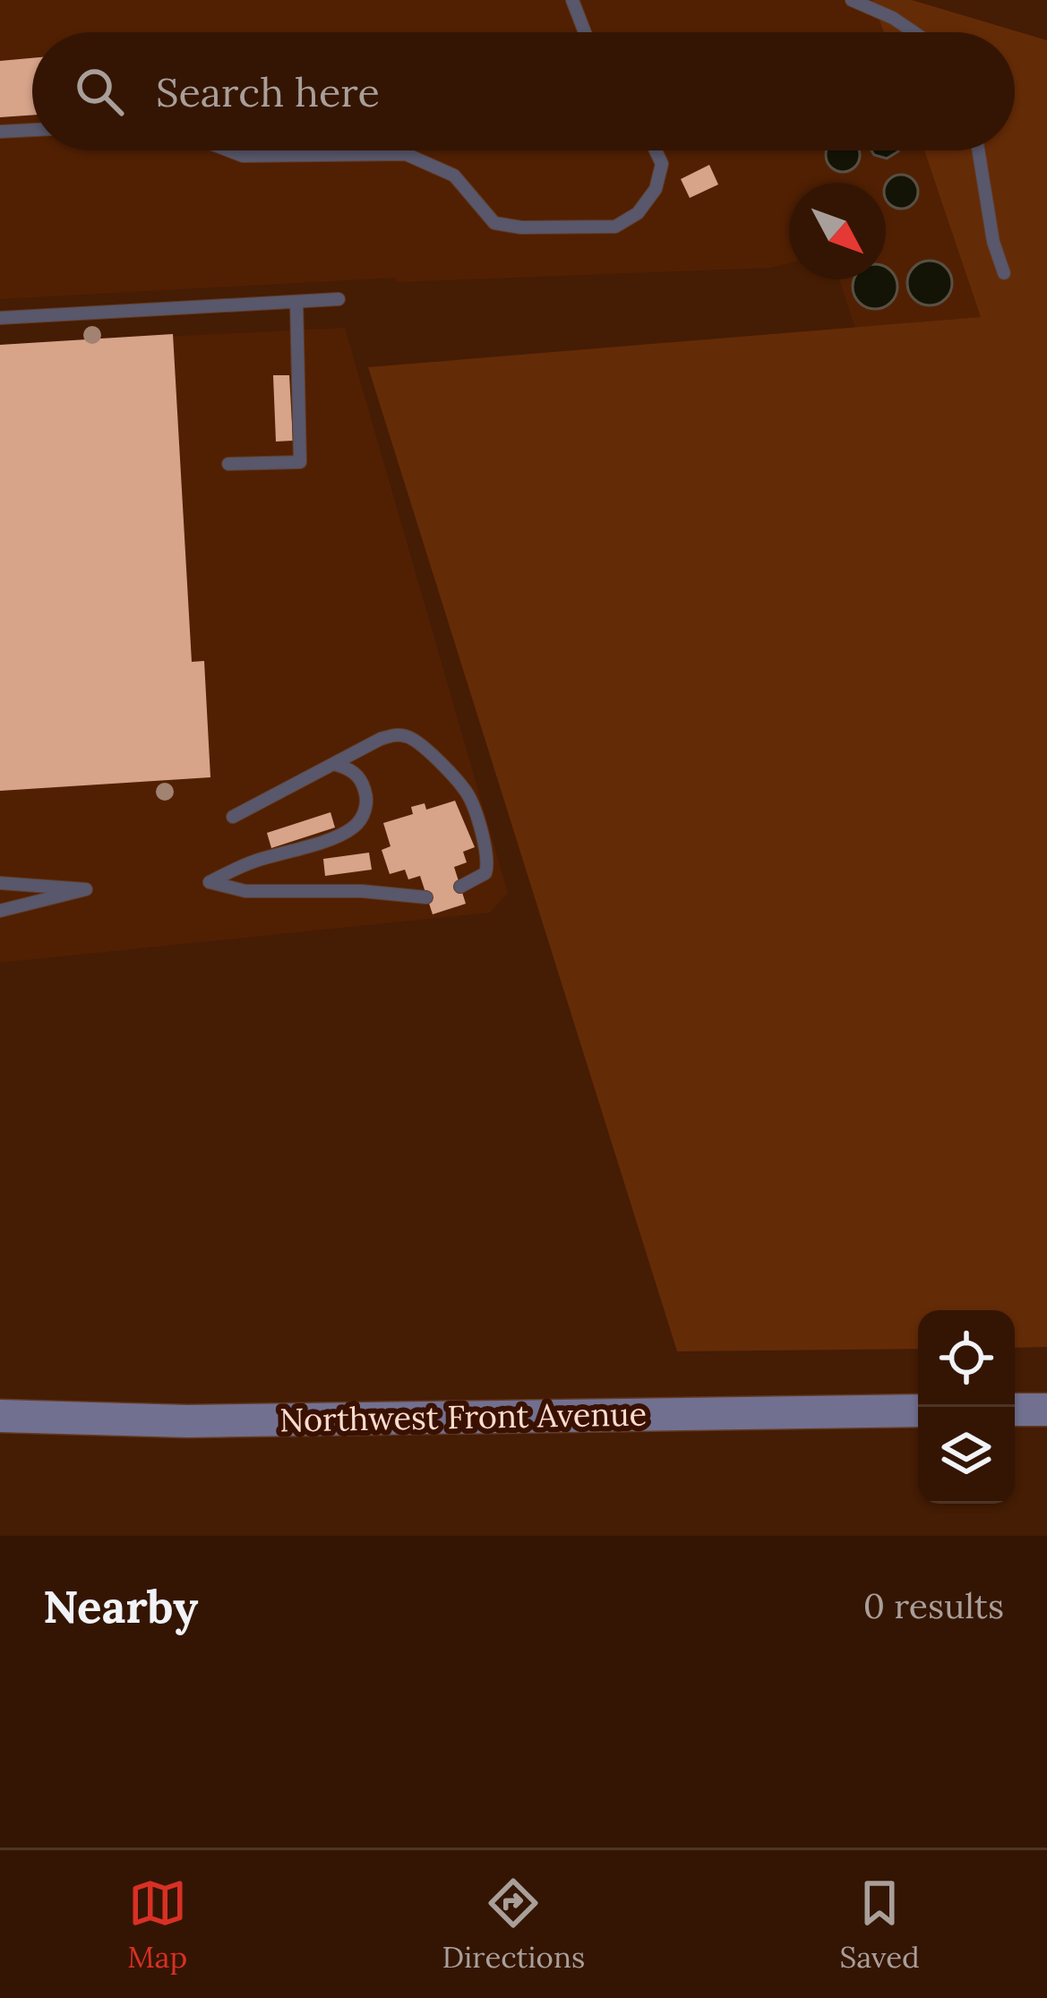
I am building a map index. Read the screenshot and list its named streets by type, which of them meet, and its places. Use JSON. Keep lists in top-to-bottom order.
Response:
{
  "streets": {
    "street": ["Northwest Front Avenue"]
  },
  "north": "bottom right",
  "page": {
    "search": "Search here",
    "heading": ["Nearby", "0 results"],
    "nav": ["Map", "Directions", "Saved"]
  }
}
